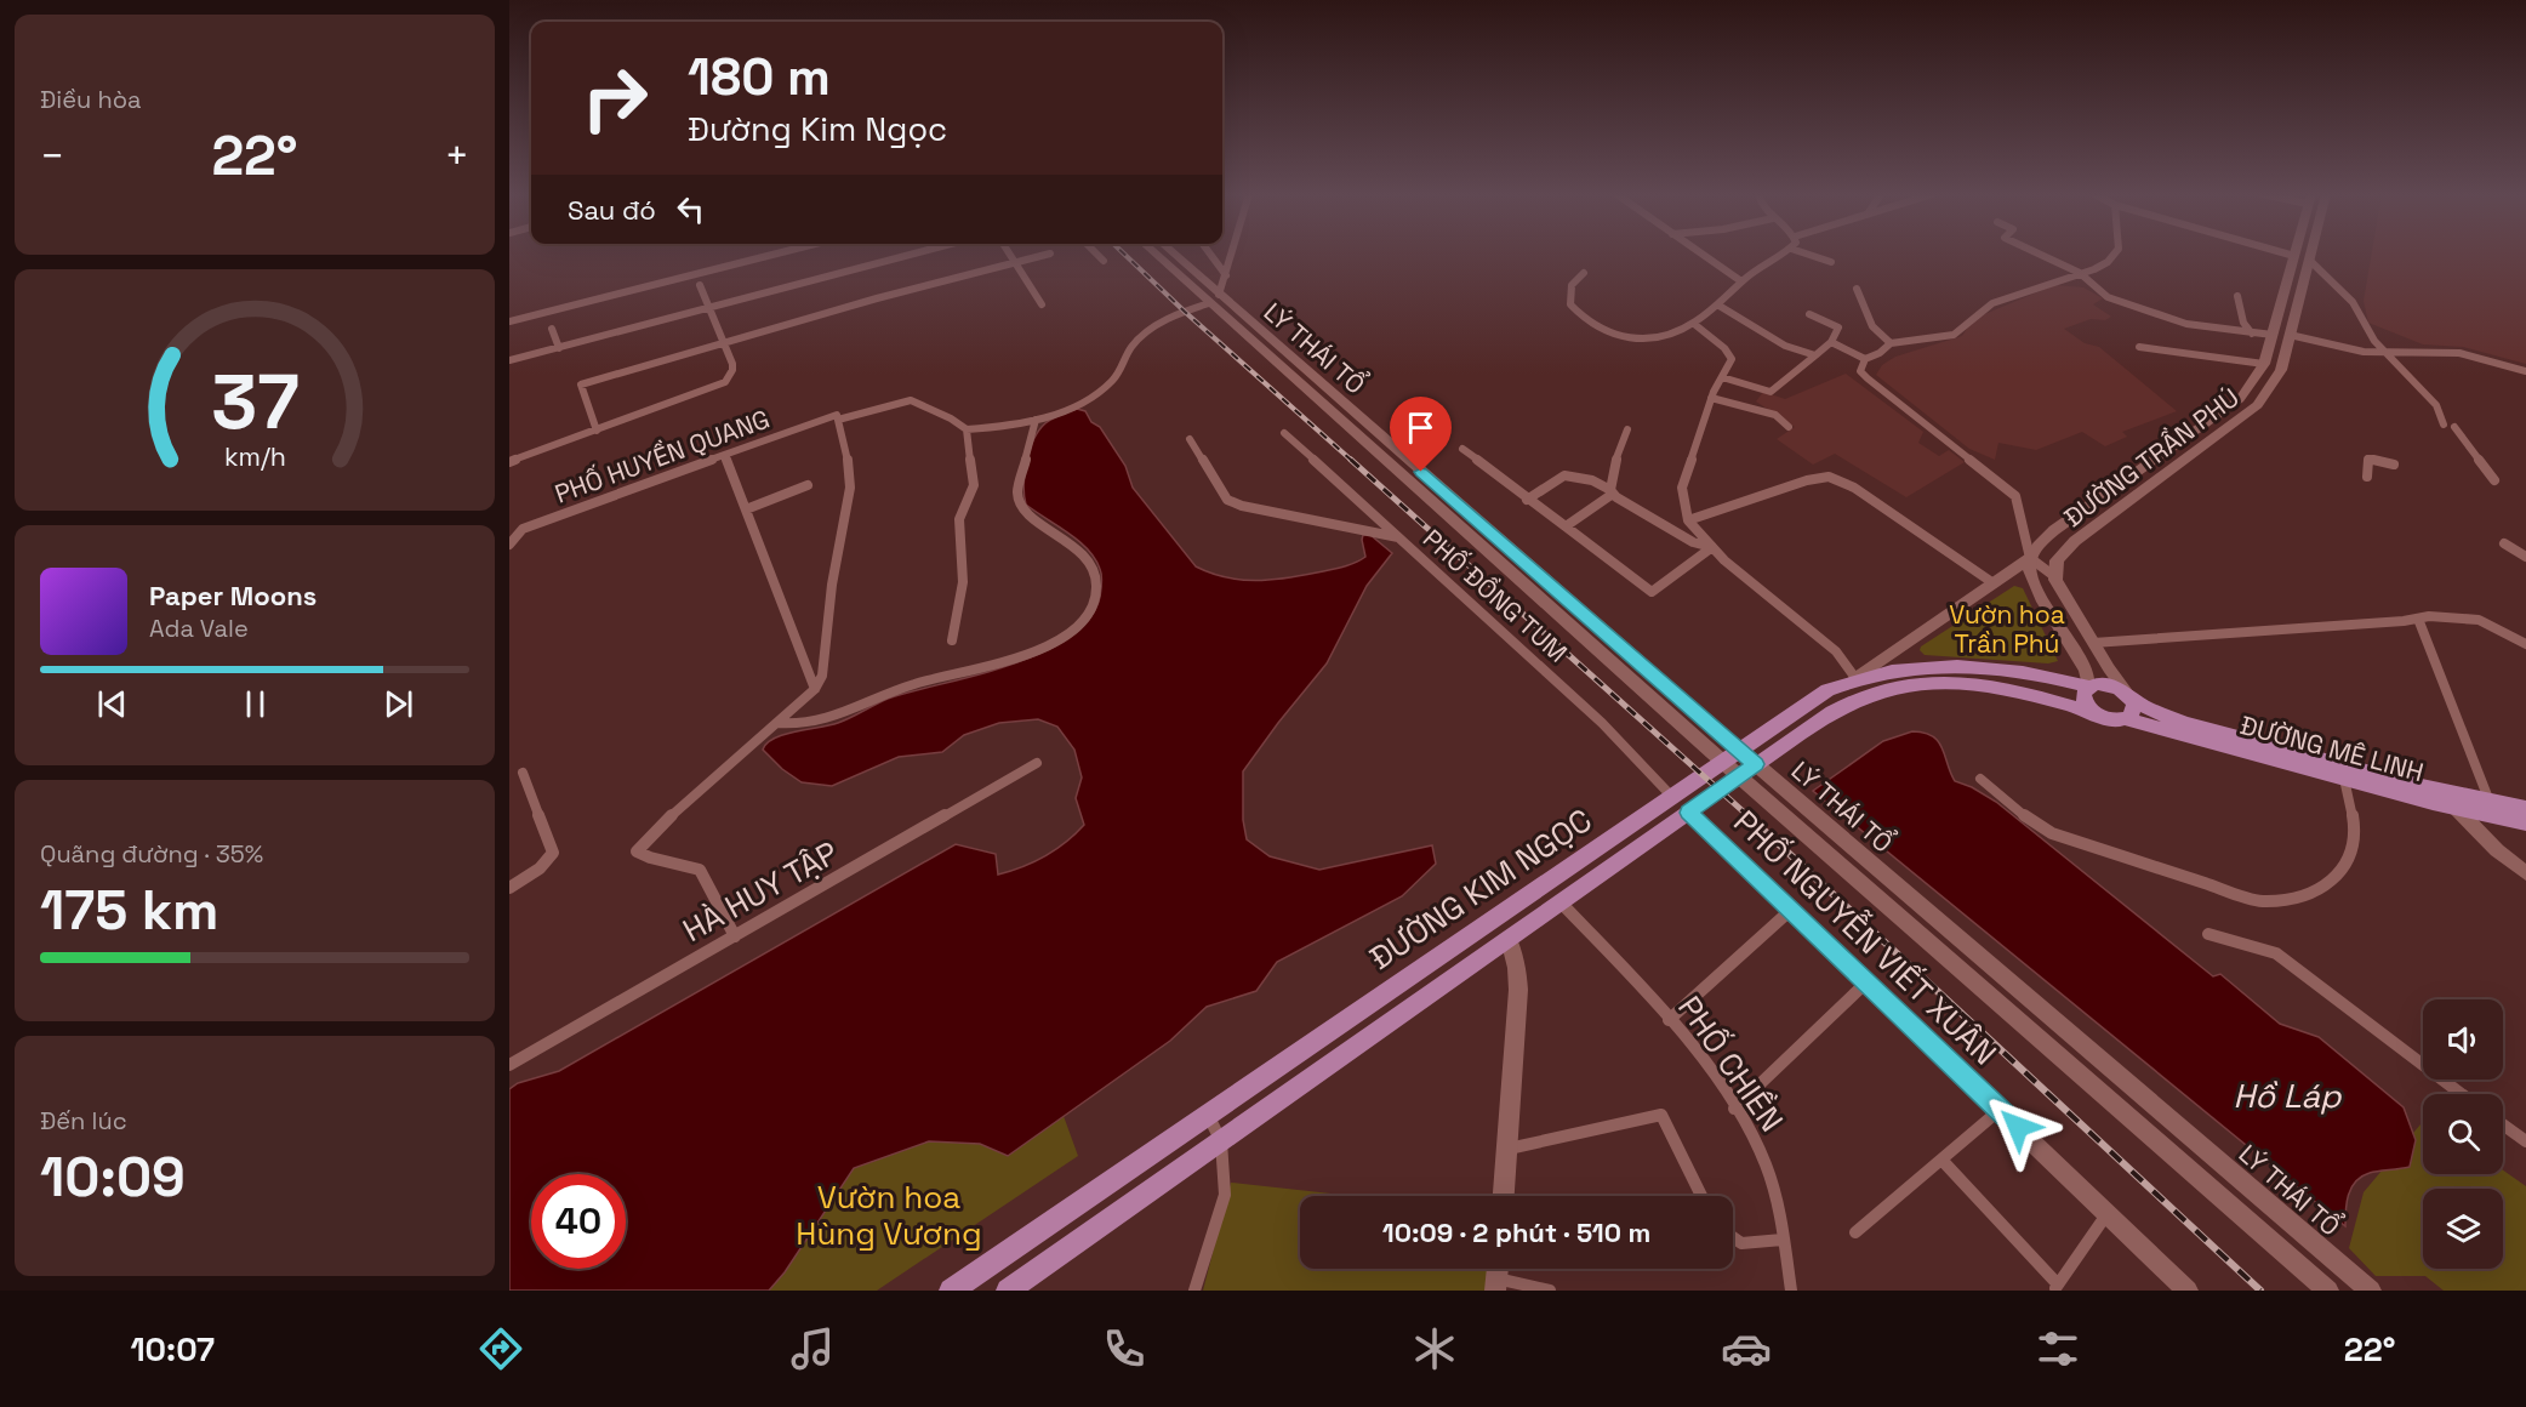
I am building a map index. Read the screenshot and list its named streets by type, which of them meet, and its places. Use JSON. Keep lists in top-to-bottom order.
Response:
{
  "streets": {
    "main road": [
      "LÝ THÁI TỔ",
      "ĐƯỜNG TRẦN PHÚ",
      "ĐƯỜNG MÊ LINH",
      "ĐƯỜNG KIM NGỌC",
      "PHỐ NGUYỄN VIẾT XUÂN"
    ],
    "street": [
      "PHỐ HUYỀN QUANG",
      "PHỐ ĐỒNG TUM",
      "HÀ HUY TẬP",
      "PHỐ CHIỀN"
    ]
  },
  "crossings": [
    ["LÝ THÁI TỔ", "ĐƯỜNG KIM NGỌC"],
    ["ĐƯỜNG TRẦN PHÚ", "ĐƯỜNG KIM NGỌC"],
    ["PHỐ ĐỒNG TUM", "ĐƯỜNG KIM NGỌC"],
    ["ĐƯỜNG MÊ LINH", "ĐƯỜNG KIM NGỌC"],
    ["ĐƯỜNG KIM NGỌC", "PHỐ NGUYỄN VIẾT XUÂN"],
    ["ĐƯỜNG KIM NGỌC", "PHỐ CHIỀN"]
  ],
  "water": ["Hồ Láp"],
  "parks": ["Vườn hoa Trần Phú", "Vườn hoa Hùng Vương"],
  "page": {
    "tile": [
      "Điều hòa",
      ["Quãng đường · 35%", "175 km"],
      ["Đến lúc", "10:09"]
    ],
    "turn": ["180 m", "Đường Kim Ngọc"],
    "heat": ["−", "22°", "+"],
    "then": "Sau đó",
    "song": ["Paper Moons", "Ada Vale"],
    "limit": "40",
    "trip": "10:09 · 2 phút · 510 m",
    "tabs": ["10:07", "22°"],
    "gauge": ["37", "km/h"]
  }
}
